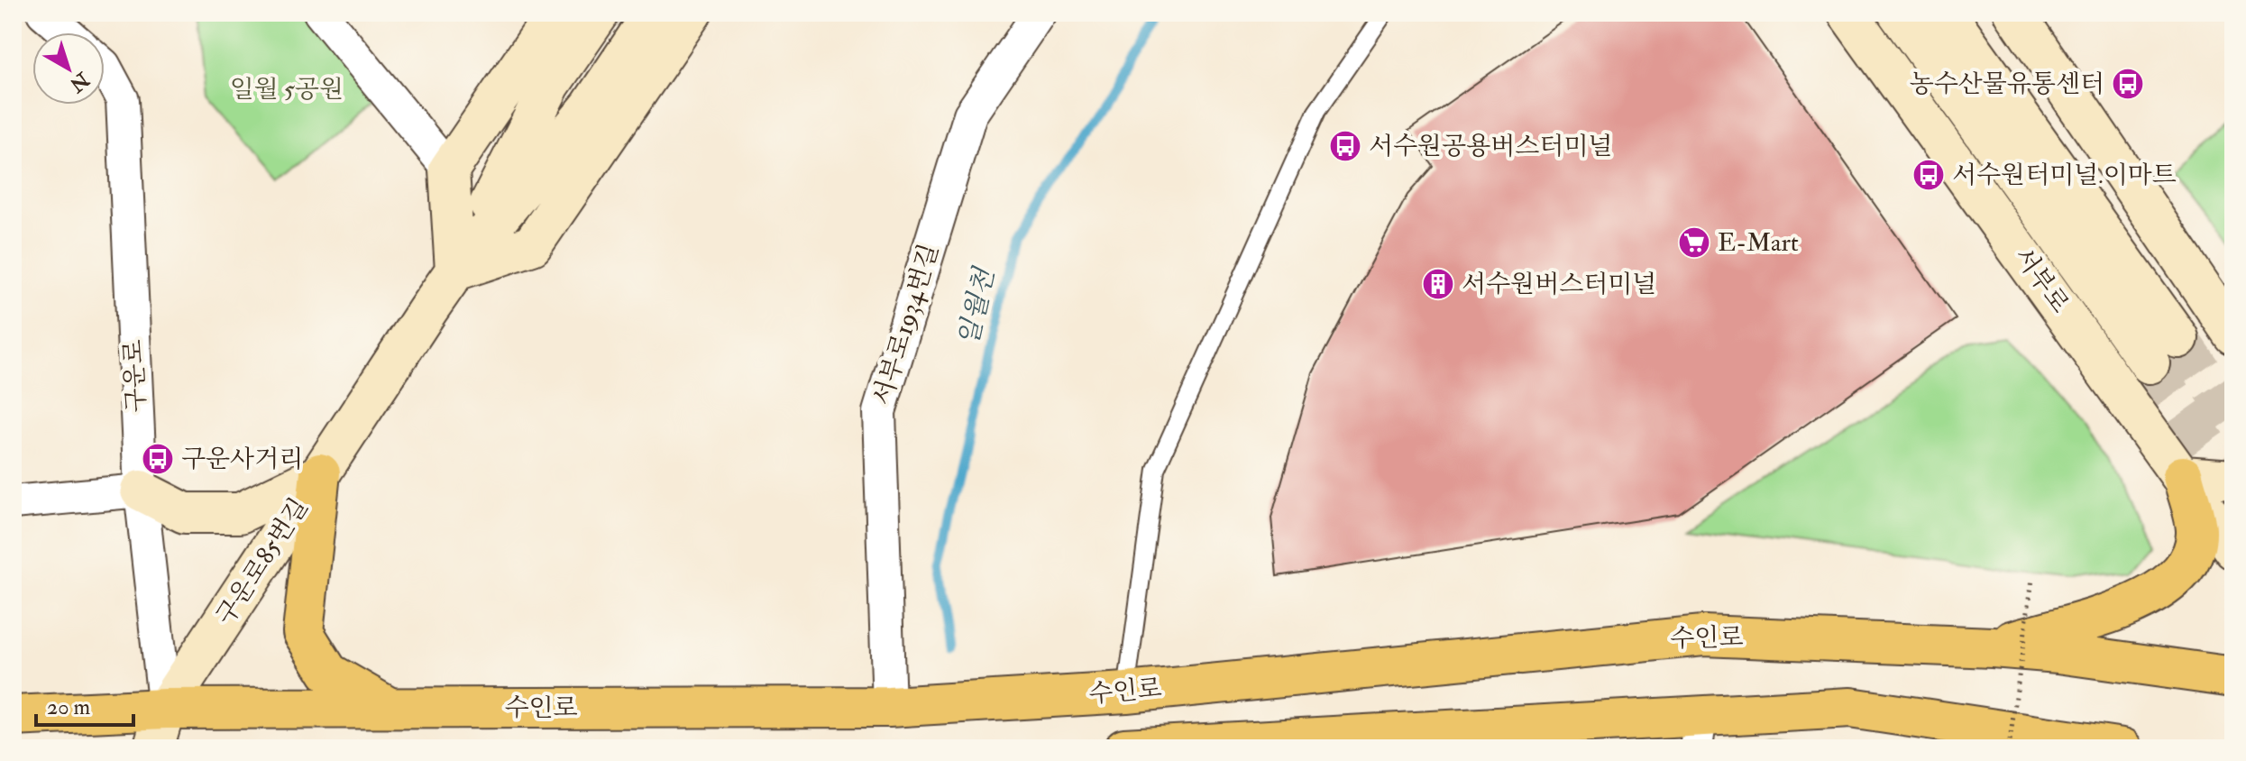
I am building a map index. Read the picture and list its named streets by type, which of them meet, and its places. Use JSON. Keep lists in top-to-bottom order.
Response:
{
  "streets": {
    "main road": ["수인로"],
    "street": [
      "서부로",
      "서부로1934번길",
      "구운로",
      "구운로85번길"
    ]
  },
  "crossings": [
    ["서부로1934번길", "수인로"],
    ["구운로", "구운로85번길"],
    ["구운로", "수인로"],
    ["구운로85번길", "수인로"]
  ],
  "water": ["일월천"],
  "parks": ["일월 5공원"],
  "places": {
    "bus stop": [
      "농수산물유통센터",
      "서수원공용버스터미널",
      "서수원터미널.이마트",
      "구운사거리"
    ],
    "supermarket": ["E-Mart"],
    "building": ["서수원버스터미널"]
  },
  "scale_bar": "20 m",
  "north": "bottom right"
}
